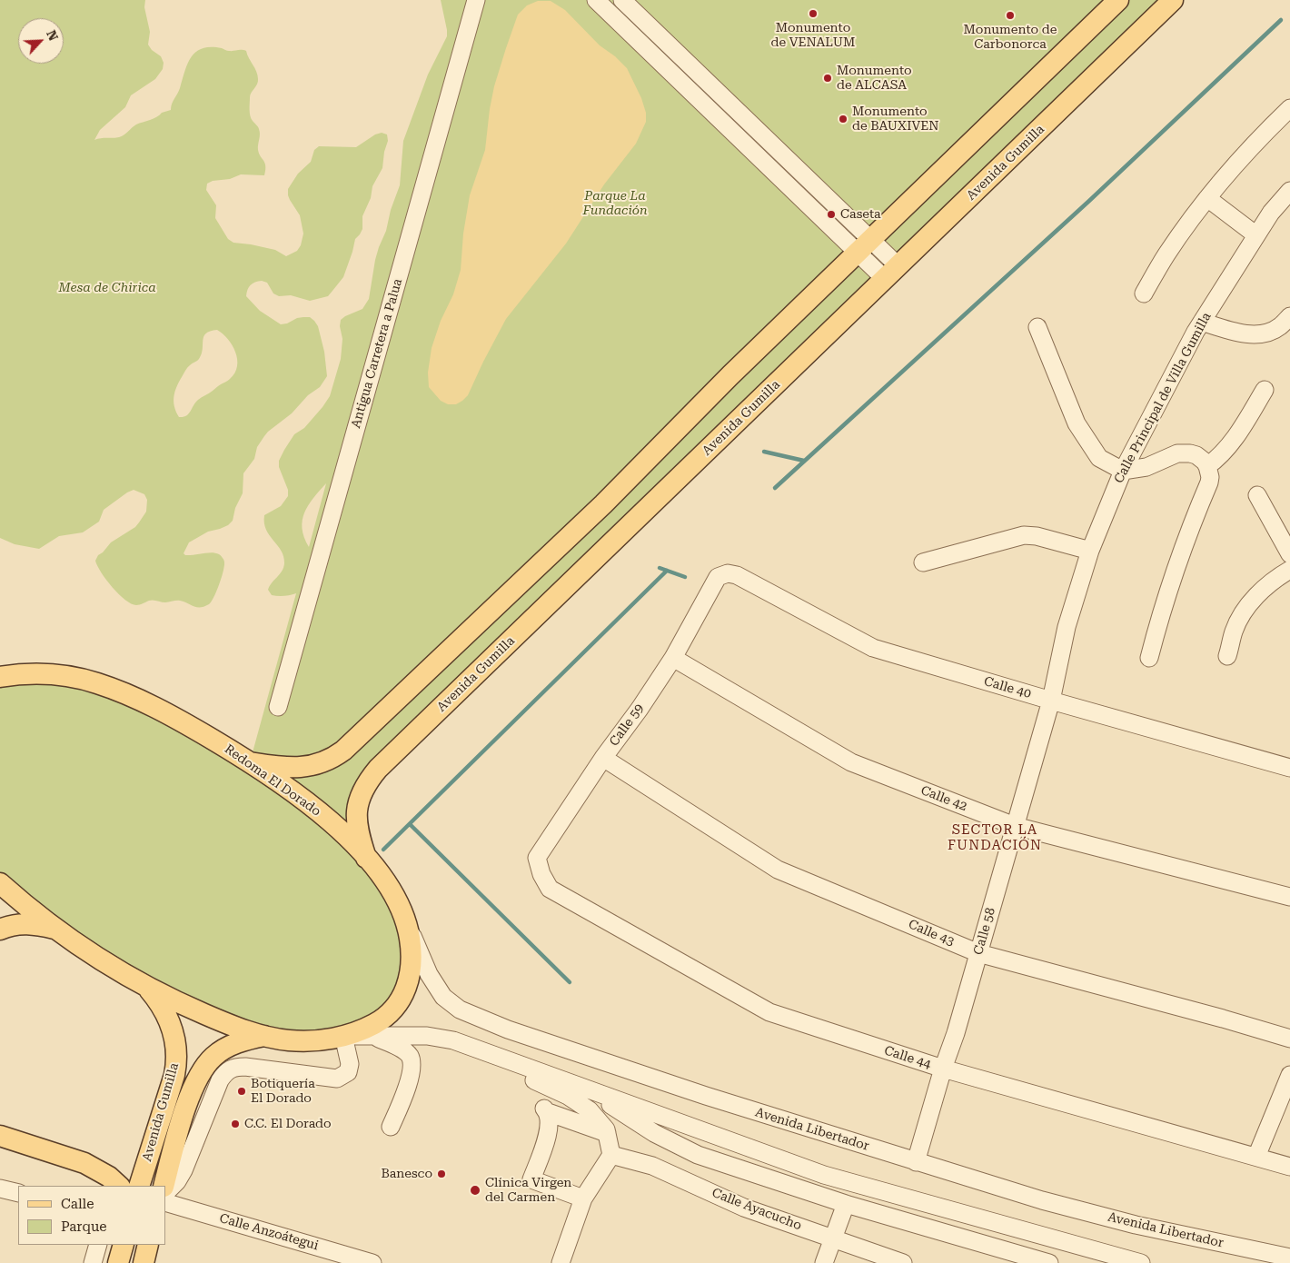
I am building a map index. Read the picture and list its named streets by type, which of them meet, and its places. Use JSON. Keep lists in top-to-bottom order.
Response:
{
  "streets": {
    "main road": ["Avenida Gumilla", "Redoma El Dorado"],
    "street": [
      "Antigua Carretera a Palua",
      "Calle Principal de Villa Gumilla",
      "Calle 40",
      "Calle 59",
      "Calle 42",
      "Calle 58",
      "Calle 43",
      "Calle 44",
      "Avenida Libertador",
      "Calle Ayacucho",
      "Calle Anzoátegui"
    ]
  },
  "crossings": [
    ["Avenida Gumilla", "Redoma El Dorado"],
    ["Calle Principal de Villa Gumilla", "Calle 40"],
    ["Calle Principal de Villa Gumilla", "Calle 58"],
    ["Calle 40", "Calle 59"],
    ["Calle 40", "Calle 58"],
    ["Calle 59", "Calle 42"],
    ["Calle 59", "Calle 43"],
    ["Calle 59", "Calle 44"],
    ["Redoma El Dorado", "Avenida Libertador"],
    ["Calle 42", "Calle 58"],
    ["Calle 58", "Calle 43"],
    ["Calle 58", "Calle 44"],
    ["Calle 58", "Avenida Libertador"]
  ],
  "districts": ["SECTOR LA FUNDACIÓN"],
  "parks": ["Parque La Fundación", "Mesa de Chirica"],
  "places": [
    "Monumento de VENALUM",
    "Monumento de Carbonorca",
    "Monumento de ALCASA",
    "Monumento de BAUXIVEN",
    "Caseta",
    "Botiquería El Dorado",
    "C.C. El Dorado",
    "Banesco",
    "Clínica Virgen del Carmen"
  ],
  "legend": ["Calle", "Parque"],
  "north": "top right"
}
